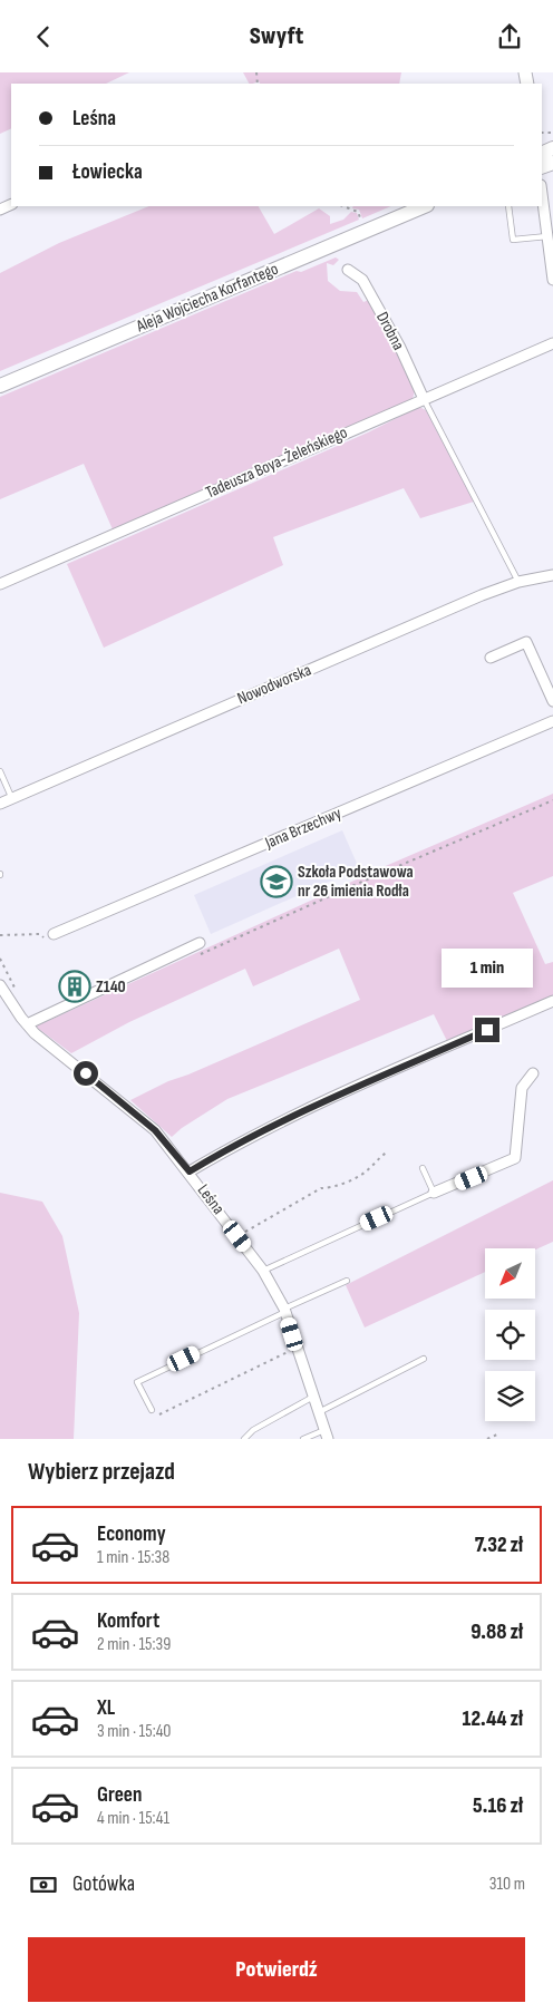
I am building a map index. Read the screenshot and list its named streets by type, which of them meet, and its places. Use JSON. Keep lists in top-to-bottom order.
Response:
{
  "streets": {
    "main road": ["Aleja Wojciecha Korfantego"],
    "street": [
      "Drobna",
      "Tadeusza Boya-Żeleńskiego",
      "Nowodworska",
      "Jana Brzechwy",
      "Leśna"
    ]
  },
  "crossings": [
    ["Drobna", "Tadeusza Boya-Żeleńskiego"]
  ],
  "places": {
    "school or university": ["Szkoła Podstawowa nr 26 imienia Rodła"],
    "building": ["Z140"]
  },
  "north": "bottom left",
  "page": {
    "header": "Swyft",
    "banner": ["Leśna", "Łowiecka"],
    "bubble": "1 min",
    "heading": "Wybierz przejazd",
    "list": [
      {
        "name": "Economy",
        "note": "1 min · 15:38",
        "value": "7.32 zł"
      },
      {
        "name": "Komfort",
        "note": "2 min · 15:39",
        "value": "9.88 zł"
      },
      {
        "name": "XL",
        "note": "3 min · 15:40",
        "value": "12.44 zł"
      },
      {
        "name": "Green",
        "note": "4 min · 15:41",
        "value": "5.16 zł"
      }
    ],
    "pay": ["Gotówka", "310 m"],
    "buttons": "Potwierdź"
  }
}
